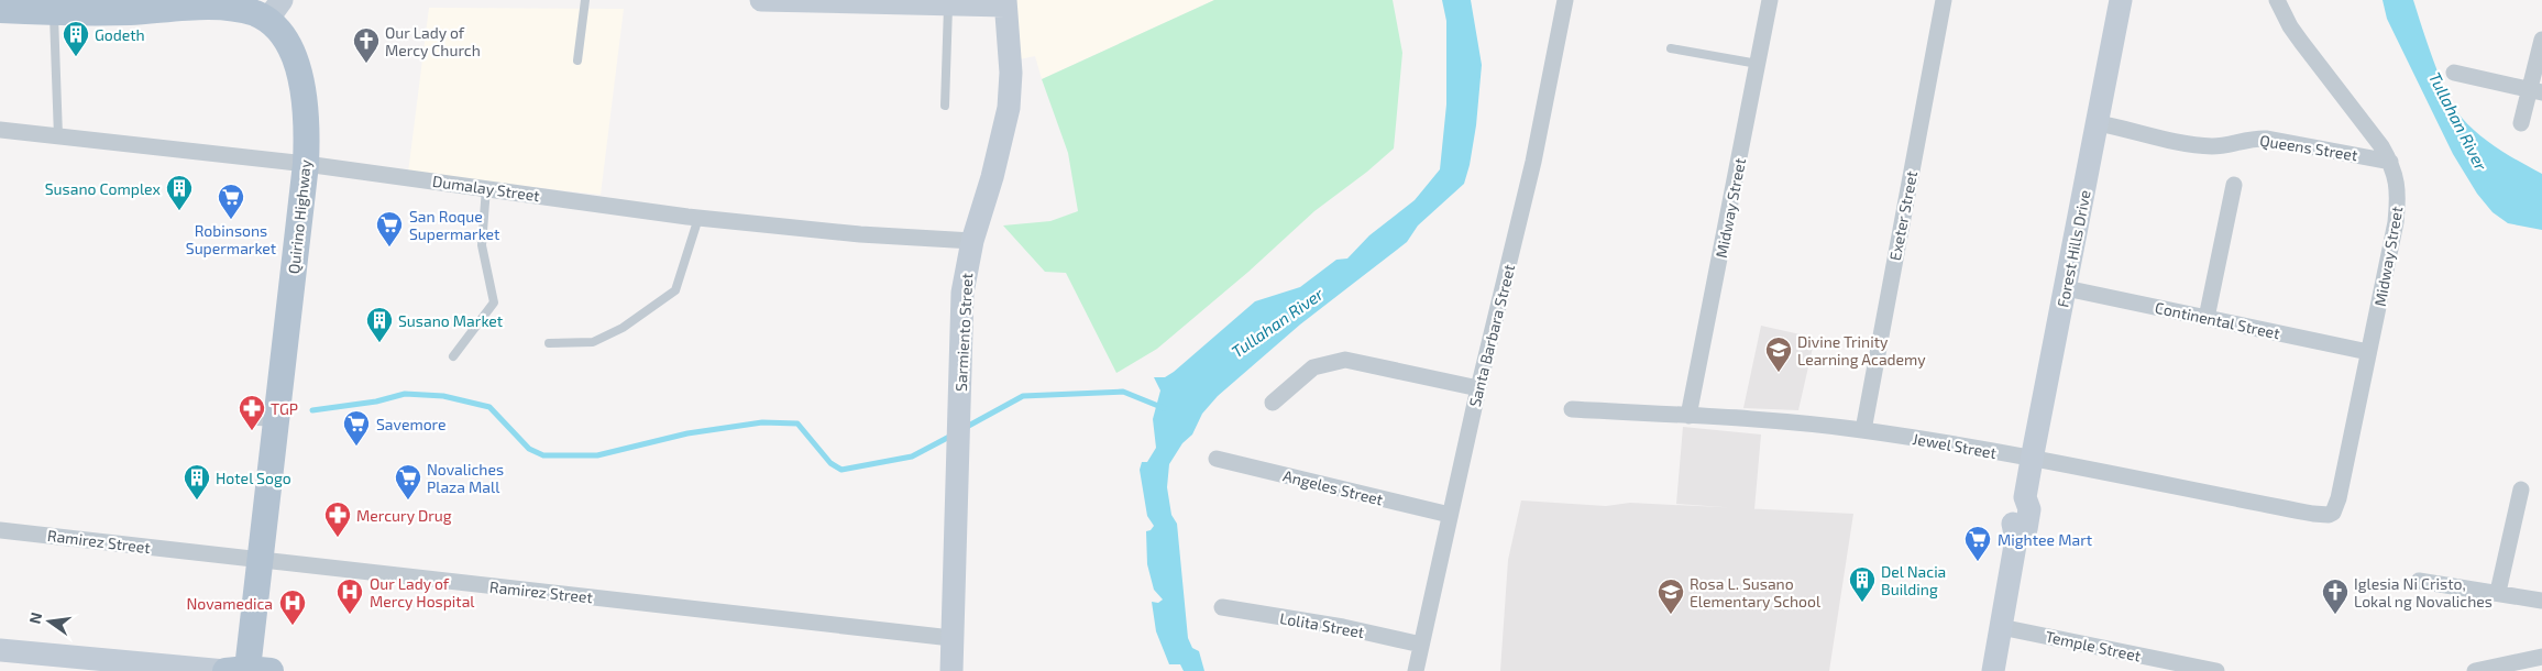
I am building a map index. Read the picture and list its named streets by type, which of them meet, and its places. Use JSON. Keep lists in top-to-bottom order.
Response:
{
  "streets": {
    "main road": ["Quirino Highway"],
    "street": [
      "Queens Street",
      "Dumalay Street",
      "Midway Street",
      "Exeter Street",
      "Forest Hills Drive",
      "Continental Street",
      "Sarmiento Street",
      "Santa Barbara Street",
      "Jewel Street",
      "Angeles Street",
      "Ramirez Street",
      "Lolita Street",
      "Temple Street"
    ]
  },
  "crossings": [
    ["Queens Street", "Midway Street"],
    ["Queens Street", "Forest Hills Drive"],
    ["Dumalay Street", "Quirino Highway"],
    ["Dumalay Street", "Sarmiento Street"],
    ["Midway Street", "Continental Street"],
    ["Midway Street", "Jewel Street"],
    ["Exeter Street", "Jewel Street"],
    ["Quirino Highway", "Ramirez Street"],
    ["Forest Hills Drive", "Continental Street"],
    ["Forest Hills Drive", "Jewel Street"],
    ["Forest Hills Drive", "Temple Street"],
    ["Sarmiento Street", "Ramirez Street"],
    ["Santa Barbara Street", "Angeles Street"],
    ["Santa Barbara Street", "Lolita Street"]
  ],
  "water": ["Tullahan River"],
  "places": {
    "building": [
      "Godeth",
      "Susano Complex",
      "Susano Market",
      "Hotel Sogo",
      "Del Nacia Building"
    ],
    "church": ["Our Lady of Mercy Church", "Iglesia Ni Cristo, Lokal ng Novaliches"],
    "supermarket": [
      "Robinsons Supermarket",
      "San Roque Supermarket",
      "Savemore",
      "Novaliches Plaza Mall",
      "Mightee Mart"
    ],
    "school or university": ["Divine Trinity Learning Academy", "Rosa L. Susano Elementary School"],
    "pharmacy": ["TGP", "Mercury Drug"],
    "hospital": ["Our Lady of Mercy Hospital", "Novamedica"]
  },
  "north": "left"
}
